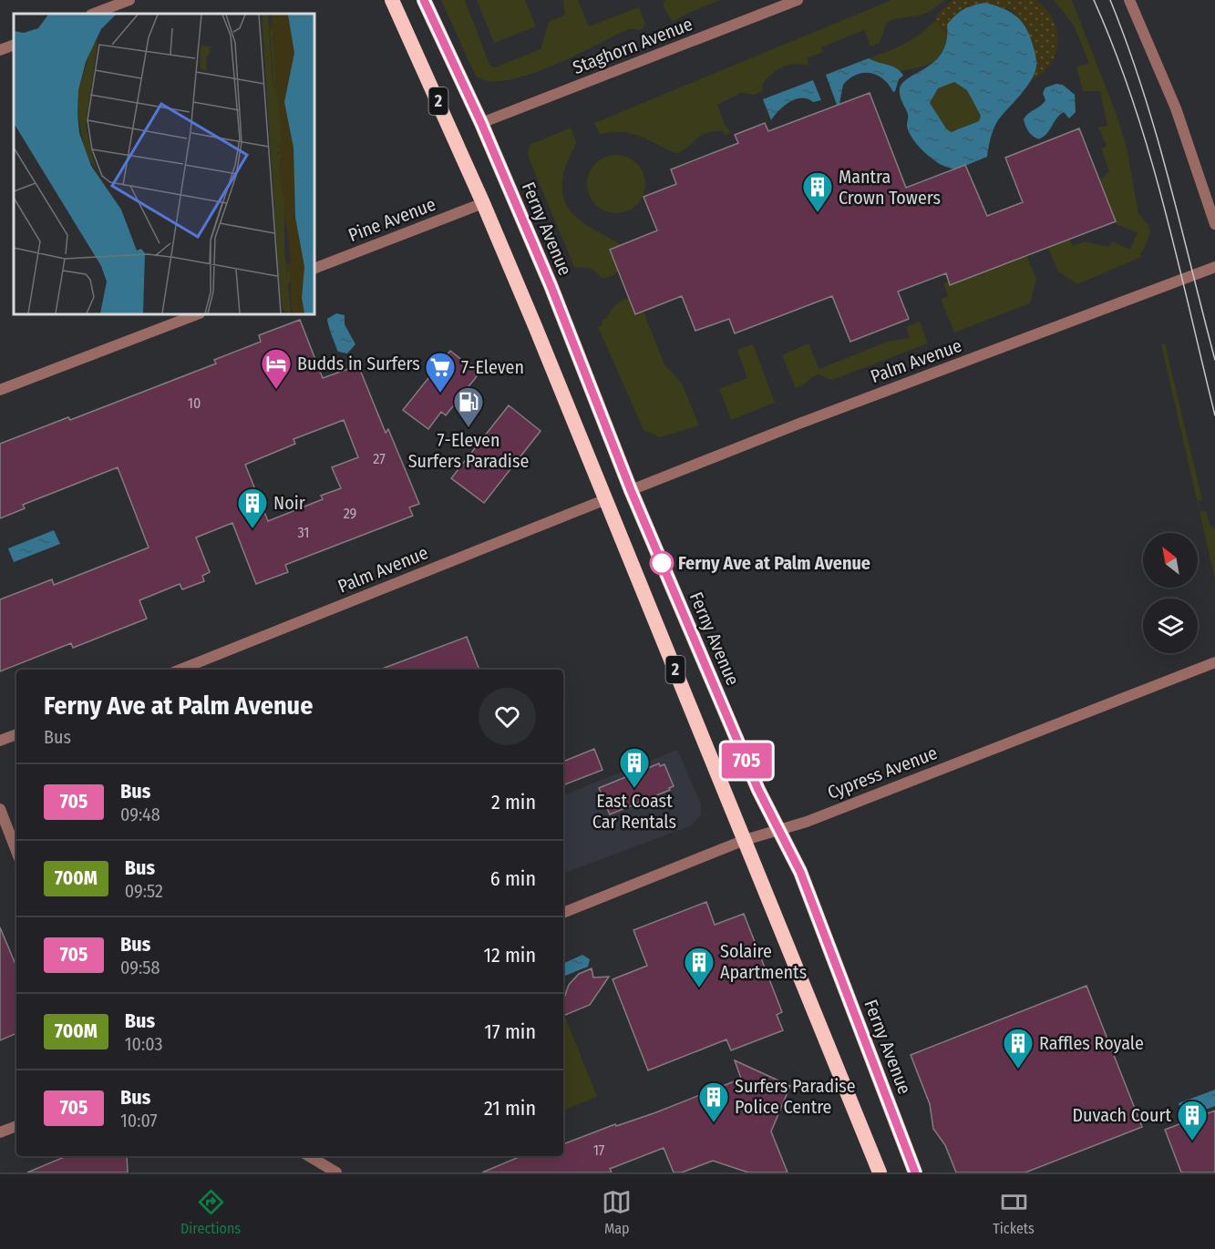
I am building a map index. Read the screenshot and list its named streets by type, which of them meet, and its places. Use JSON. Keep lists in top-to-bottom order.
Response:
{
  "streets": {
    "highway": ["2", "Ferny Avenue"],
    "street": [
      "Staghorn Avenue",
      "Pine Avenue",
      "Palm Avenue",
      "Cypress Avenue"
    ]
  },
  "crossings": [
    ["Staghorn Avenue", "Ferny Avenue"],
    ["2", "Pine Avenue"],
    ["2", "Palm Avenue"],
    ["2", "Cypress Avenue"],
    ["Ferny Avenue", "Palm Avenue"],
    ["Ferny Avenue", "Cypress Avenue"]
  ],
  "places": {
    "building": [
      "Mantra Crown Towers",
      "Noir",
      "East Coast Car Rentals",
      "Solaire Apartments",
      "Raffles Royale",
      "Surfers Paradise Police Centre",
      "Duvach Court"
    ],
    "hotel": ["Budds in Surfers"],
    "supermarket": ["7-Eleven"],
    "fuel station": ["7-Eleven Surfers Paradise"],
    "other": ["Ferny Ave at Palm Avenue"]
  },
  "lines": ["bus line 705"],
  "house_numbers": [
    "10",
    "27",
    "29",
    "31",
    "17"
  ],
  "north": "top left",
  "page": {
    "on_map": "705",
    "heading": ["Ferny Ave at Palm Avenue", "Bus"],
    "list": [
      {
        "mark": "705",
        "name": "Bus",
        "note": "09:48",
        "value": "2 min"
      },
      {
        "mark": "700M",
        "name": "Bus",
        "note": "09:52",
        "value": "6 min"
      },
      {
        "mark": "705",
        "name": "Bus",
        "note": "09:58",
        "value": "12 min"
      },
      {
        "mark": "700M",
        "name": "Bus",
        "note": "10:03",
        "value": "17 min"
      },
      {
        "mark": "705",
        "name": "Bus",
        "note": "10:07",
        "value": "21 min"
      }
    ],
    "tabs": ["Directions", "Map", "Tickets"]
  }
}
